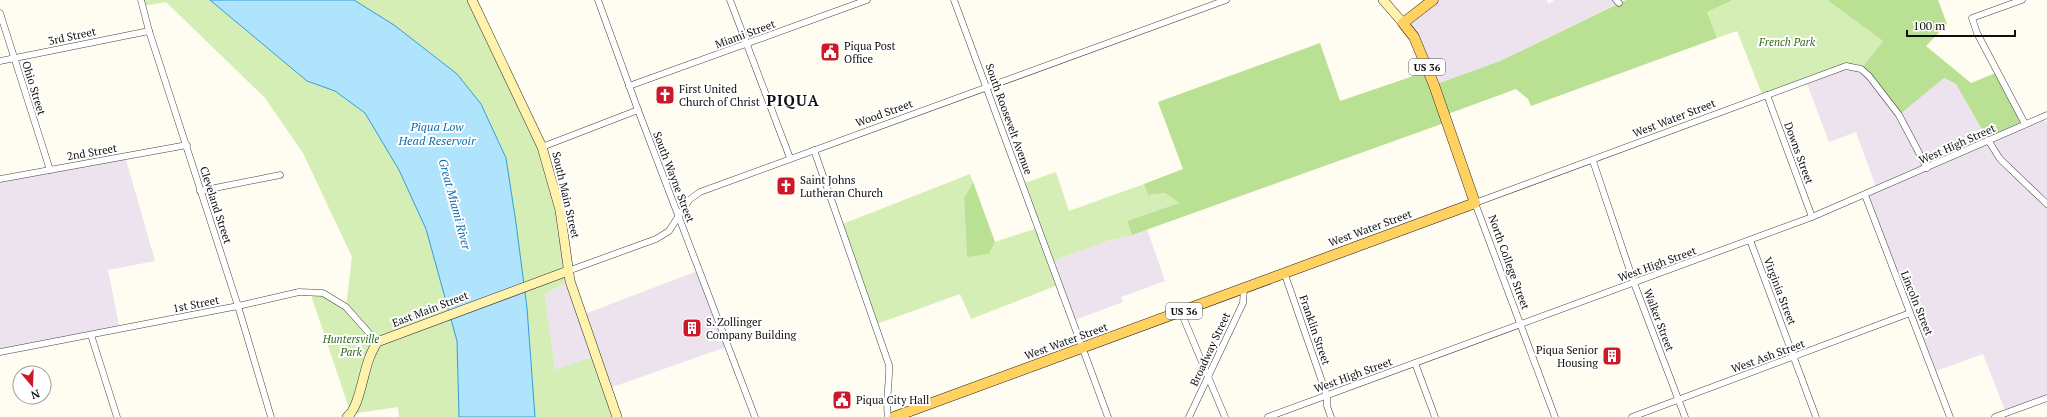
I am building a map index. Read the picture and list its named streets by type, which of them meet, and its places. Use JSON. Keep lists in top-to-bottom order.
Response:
{
  "streets": {
    "main road": [
      "US 36",
      "West Water Street",
      "South Main Street",
      "North College Street",
      "East Main Street"
    ],
    "street": [
      "Miami Street",
      "3rd Street",
      "Ohio Street",
      "Wood Street",
      "South Roosevelt Avenue",
      "West High Street",
      "2nd Street",
      "Downs Street",
      "South Wayne Street",
      "Cleveland Street",
      "Virginia Street",
      "Lincoln Street",
      "1st Street",
      "Walker Street",
      "Franklin Street",
      "Broadway Street",
      "West Ash Street"
    ]
  },
  "crossings": [
    ["Miami Street", "South Wayne Street"],
    ["3rd Street", "Ohio Street"],
    ["3rd Street", "Cleveland Street"],
    ["Ohio Street", "2nd Street"],
    ["Wood Street", "South Roosevelt Avenue"],
    ["Wood Street", "South Wayne Street"],
    ["Wood Street", "South Main Street"],
    ["Wood Street", "East Main Street"],
    ["West Water Street", "South Roosevelt Avenue"],
    ["West Water Street", "West High Street"],
    ["West Water Street", "Downs Street"],
    ["West Water Street", "North College Street"],
    ["West Water Street", "Walker Street"],
    ["West Water Street", "Franklin Street"],
    ["West Water Street", "Broadway Street"],
    ["West High Street", "Downs Street"],
    ["West High Street", "North College Street"],
    ["West High Street", "Virginia Street"],
    ["West High Street", "Lincoln Street"],
    ["West High Street", "Walker Street"],
    ["West High Street", "Franklin Street"],
    ["2nd Street", "Cleveland Street"],
    ["South Main Street", "East Main Street"],
    ["Cleveland Street", "1st Street"],
    ["Virginia Street", "West Ash Street"],
    ["Lincoln Street", "West Ash Street"],
    ["1st Street", "East Main Street"],
    ["Walker Street", "West Ash Street"]
  ],
  "districts": ["PIQUA"],
  "water": ["Piqua Low Head Reservoir", "Great Miami River"],
  "parks": ["French Park", "Huntersville Park"],
  "places": {
    "public building": ["Piqua Post Office", "Piqua City Hall"],
    "church": ["First United Church of Christ", "Saint Johns Lutheran Church"],
    "building": ["S. Zollinger Company Building", "Piqua Senior Housing"]
  },
  "scale_bar": "100 m",
  "north": "bottom"
}
